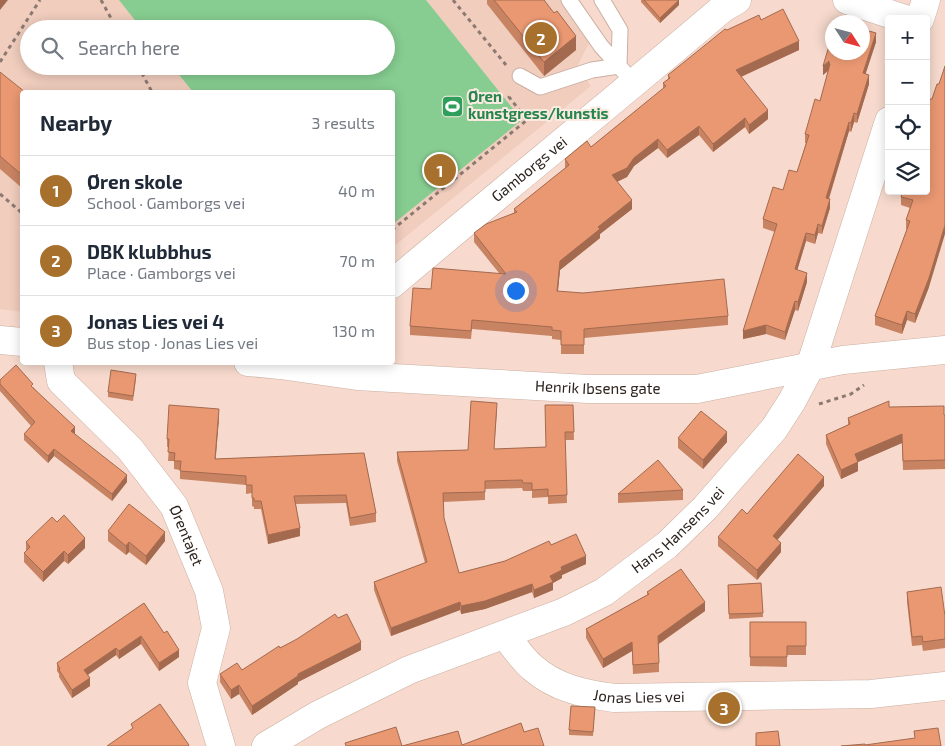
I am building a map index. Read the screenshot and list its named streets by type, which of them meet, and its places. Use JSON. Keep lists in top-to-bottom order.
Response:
{
  "streets": {
    "street": [
      "Gamborgs vei",
      "Henrik Ibsens gate",
      "Hans Hansens vei",
      "Ørentajet",
      "Jonas Lies vei"
    ]
  },
  "crossings": [
    ["Henrik Ibsens gate", "Hans Hansens vei"],
    ["Hans Hansens vei", "Jonas Lies vei"]
  ],
  "places": {
    "sports": ["Øren kunstgress/kunstis"]
  },
  "north": "bottom right",
  "page": {
    "map_buttons": ["+", "−"],
    "pins": ["2", "1", "3"],
    "search": "Search here",
    "heading": ["Nearby", "3 results"],
    "list": [
      {
        "mark": "1",
        "name": "Øren skole",
        "note": "School · Gamborgs vei",
        "value": "40 m"
      },
      {
        "mark": "2",
        "name": "DBK klubbhus",
        "note": "Place · Gamborgs vei",
        "value": "70 m"
      },
      {
        "mark": "3",
        "name": "Jonas Lies vei 4",
        "note": "Bus stop · Jonas Lies vei",
        "value": "130 m"
      }
    ]
  }
}
